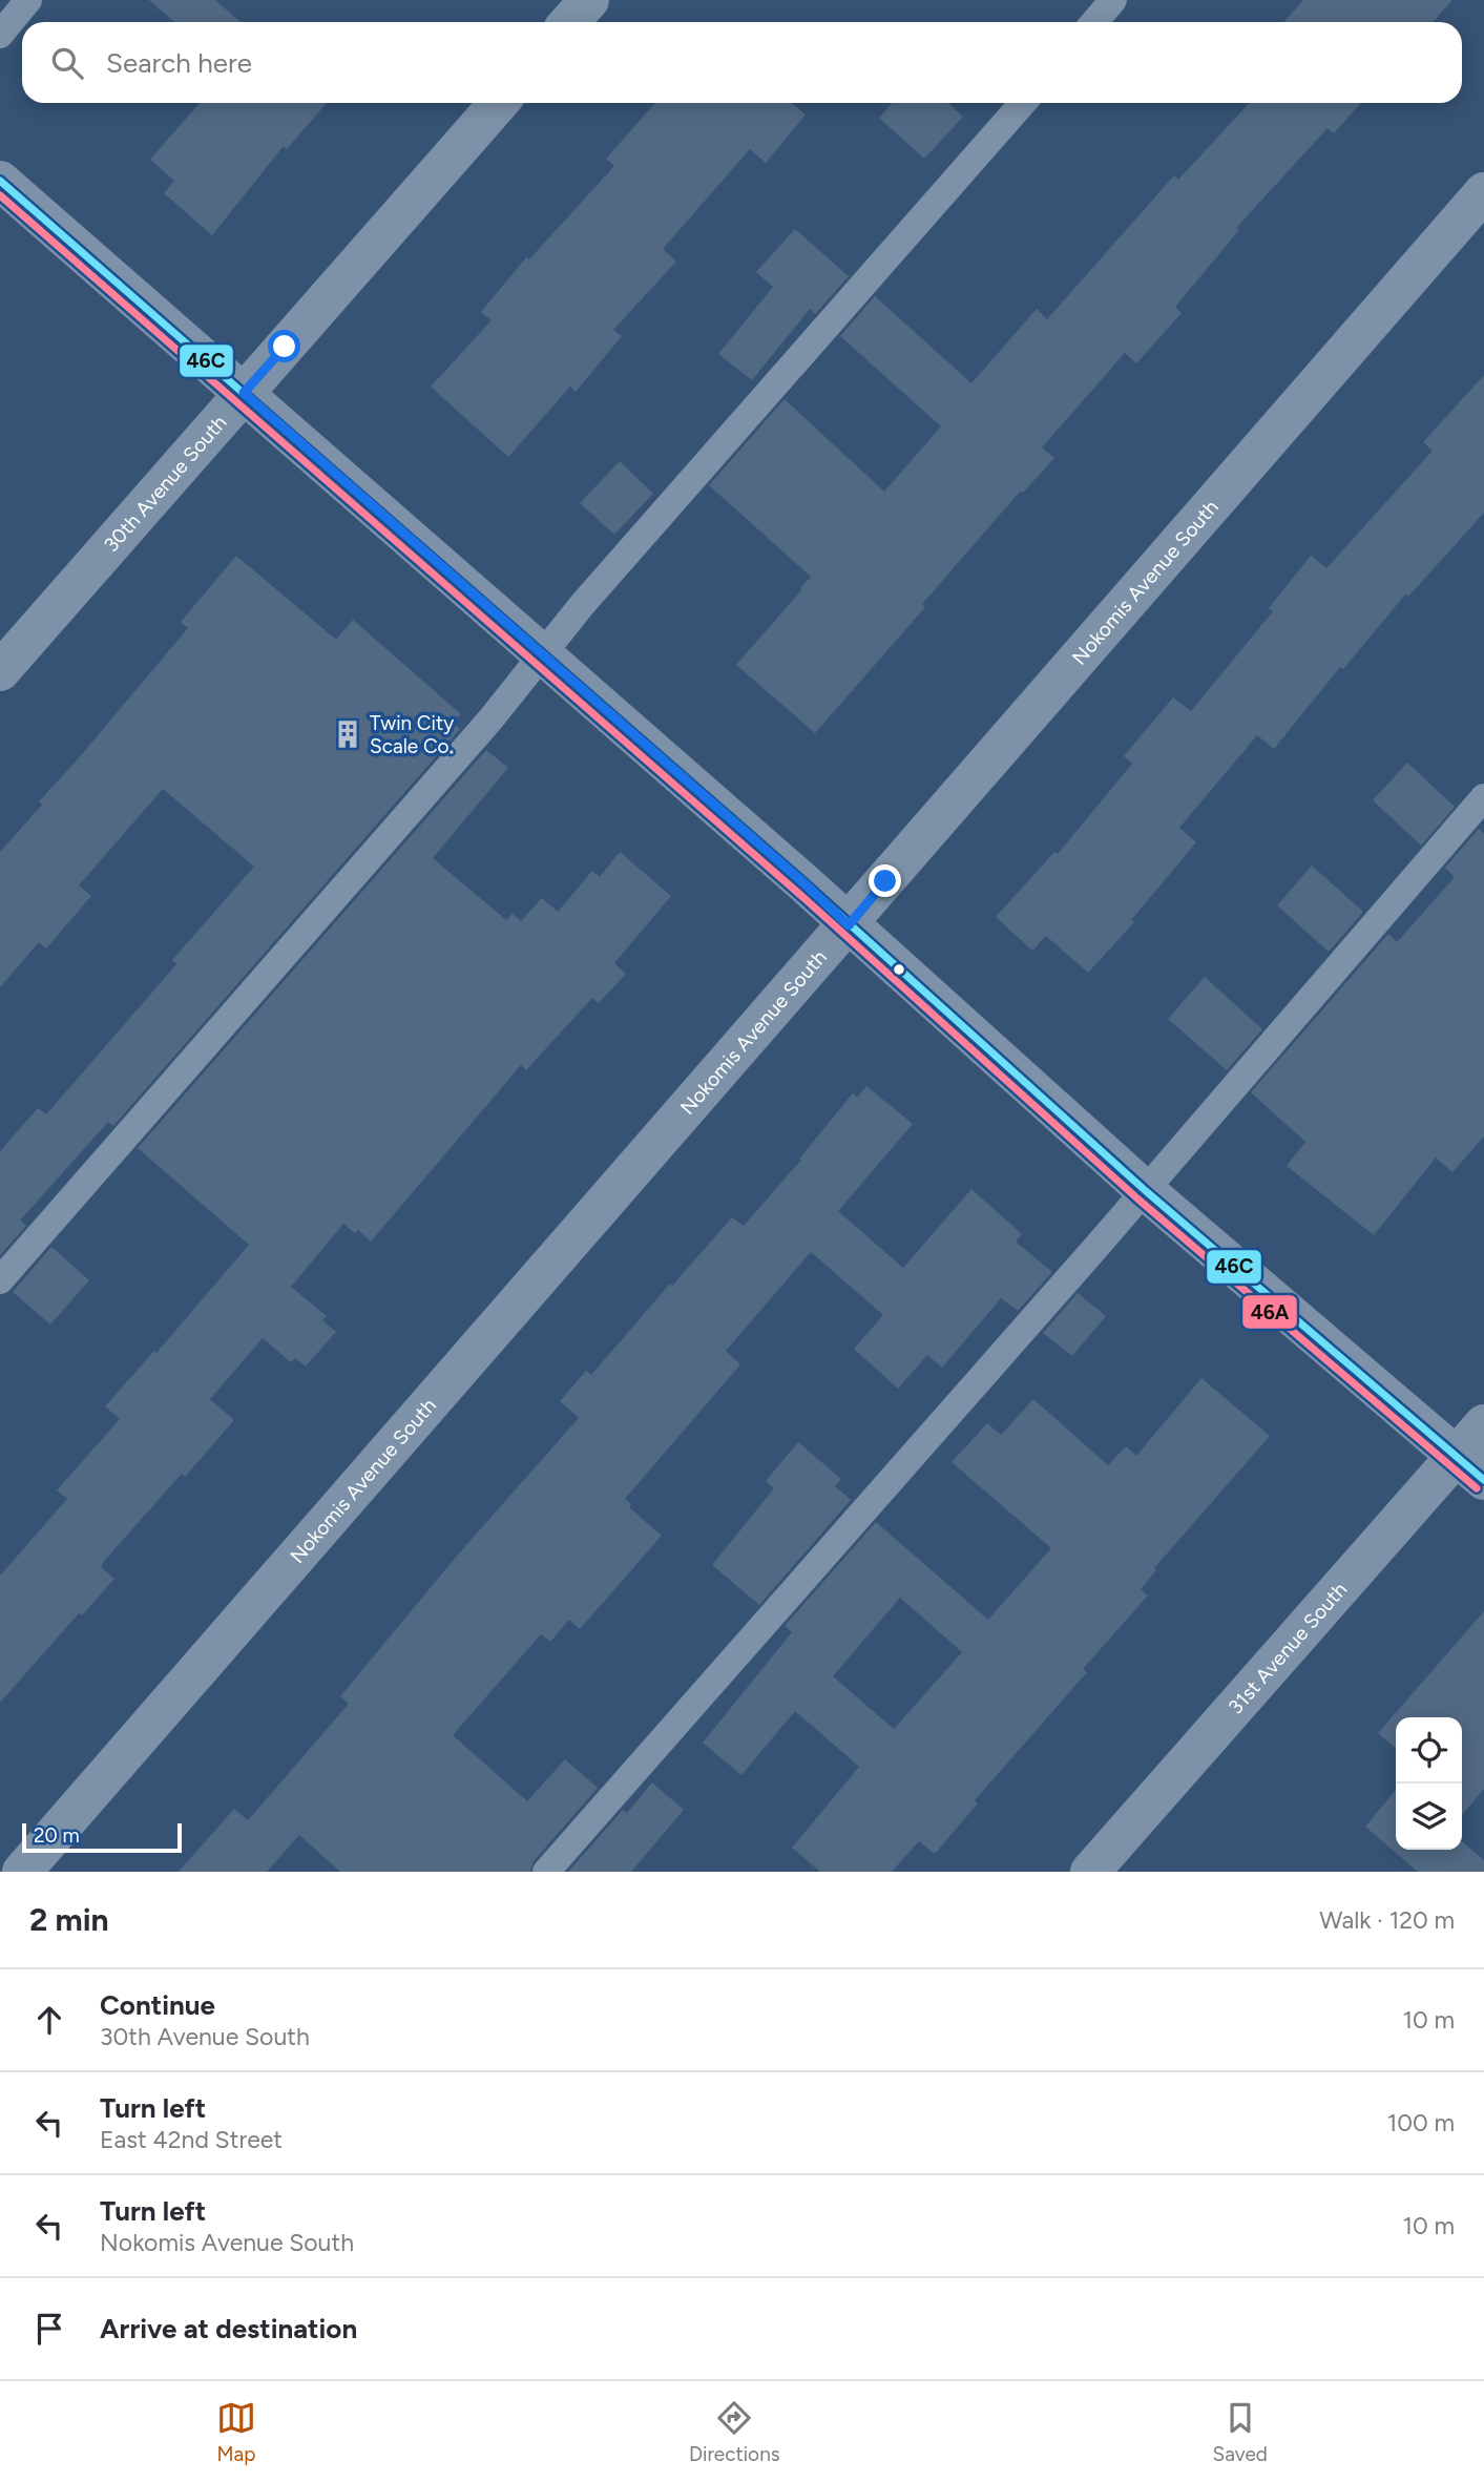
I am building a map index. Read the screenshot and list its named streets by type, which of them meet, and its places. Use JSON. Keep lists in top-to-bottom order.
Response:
{
  "streets": {
    "street": ["30th Avenue South", "Nokomis Avenue South", "31st Avenue South"]
  },
  "places": {
    "building": ["Twin City Scale Co."]
  },
  "lines": ["transit line 46C", "transit line 46A"],
  "scale_bar": "20 m",
  "page": {
    "search": "Search here",
    "scale": "20 m",
    "heading": ["2 min", "Walk · 120 m"],
    "list": [
      ["Continue", "30th Avenue South", "10 m"],
      ["Turn left", "East 42nd Street", "100 m"],
      ["Turn left", "Nokomis Avenue South", "10 m"],
      "Arrive at destination"
    ],
    "nav": ["Map", "Directions", "Saved"]
  }
}
